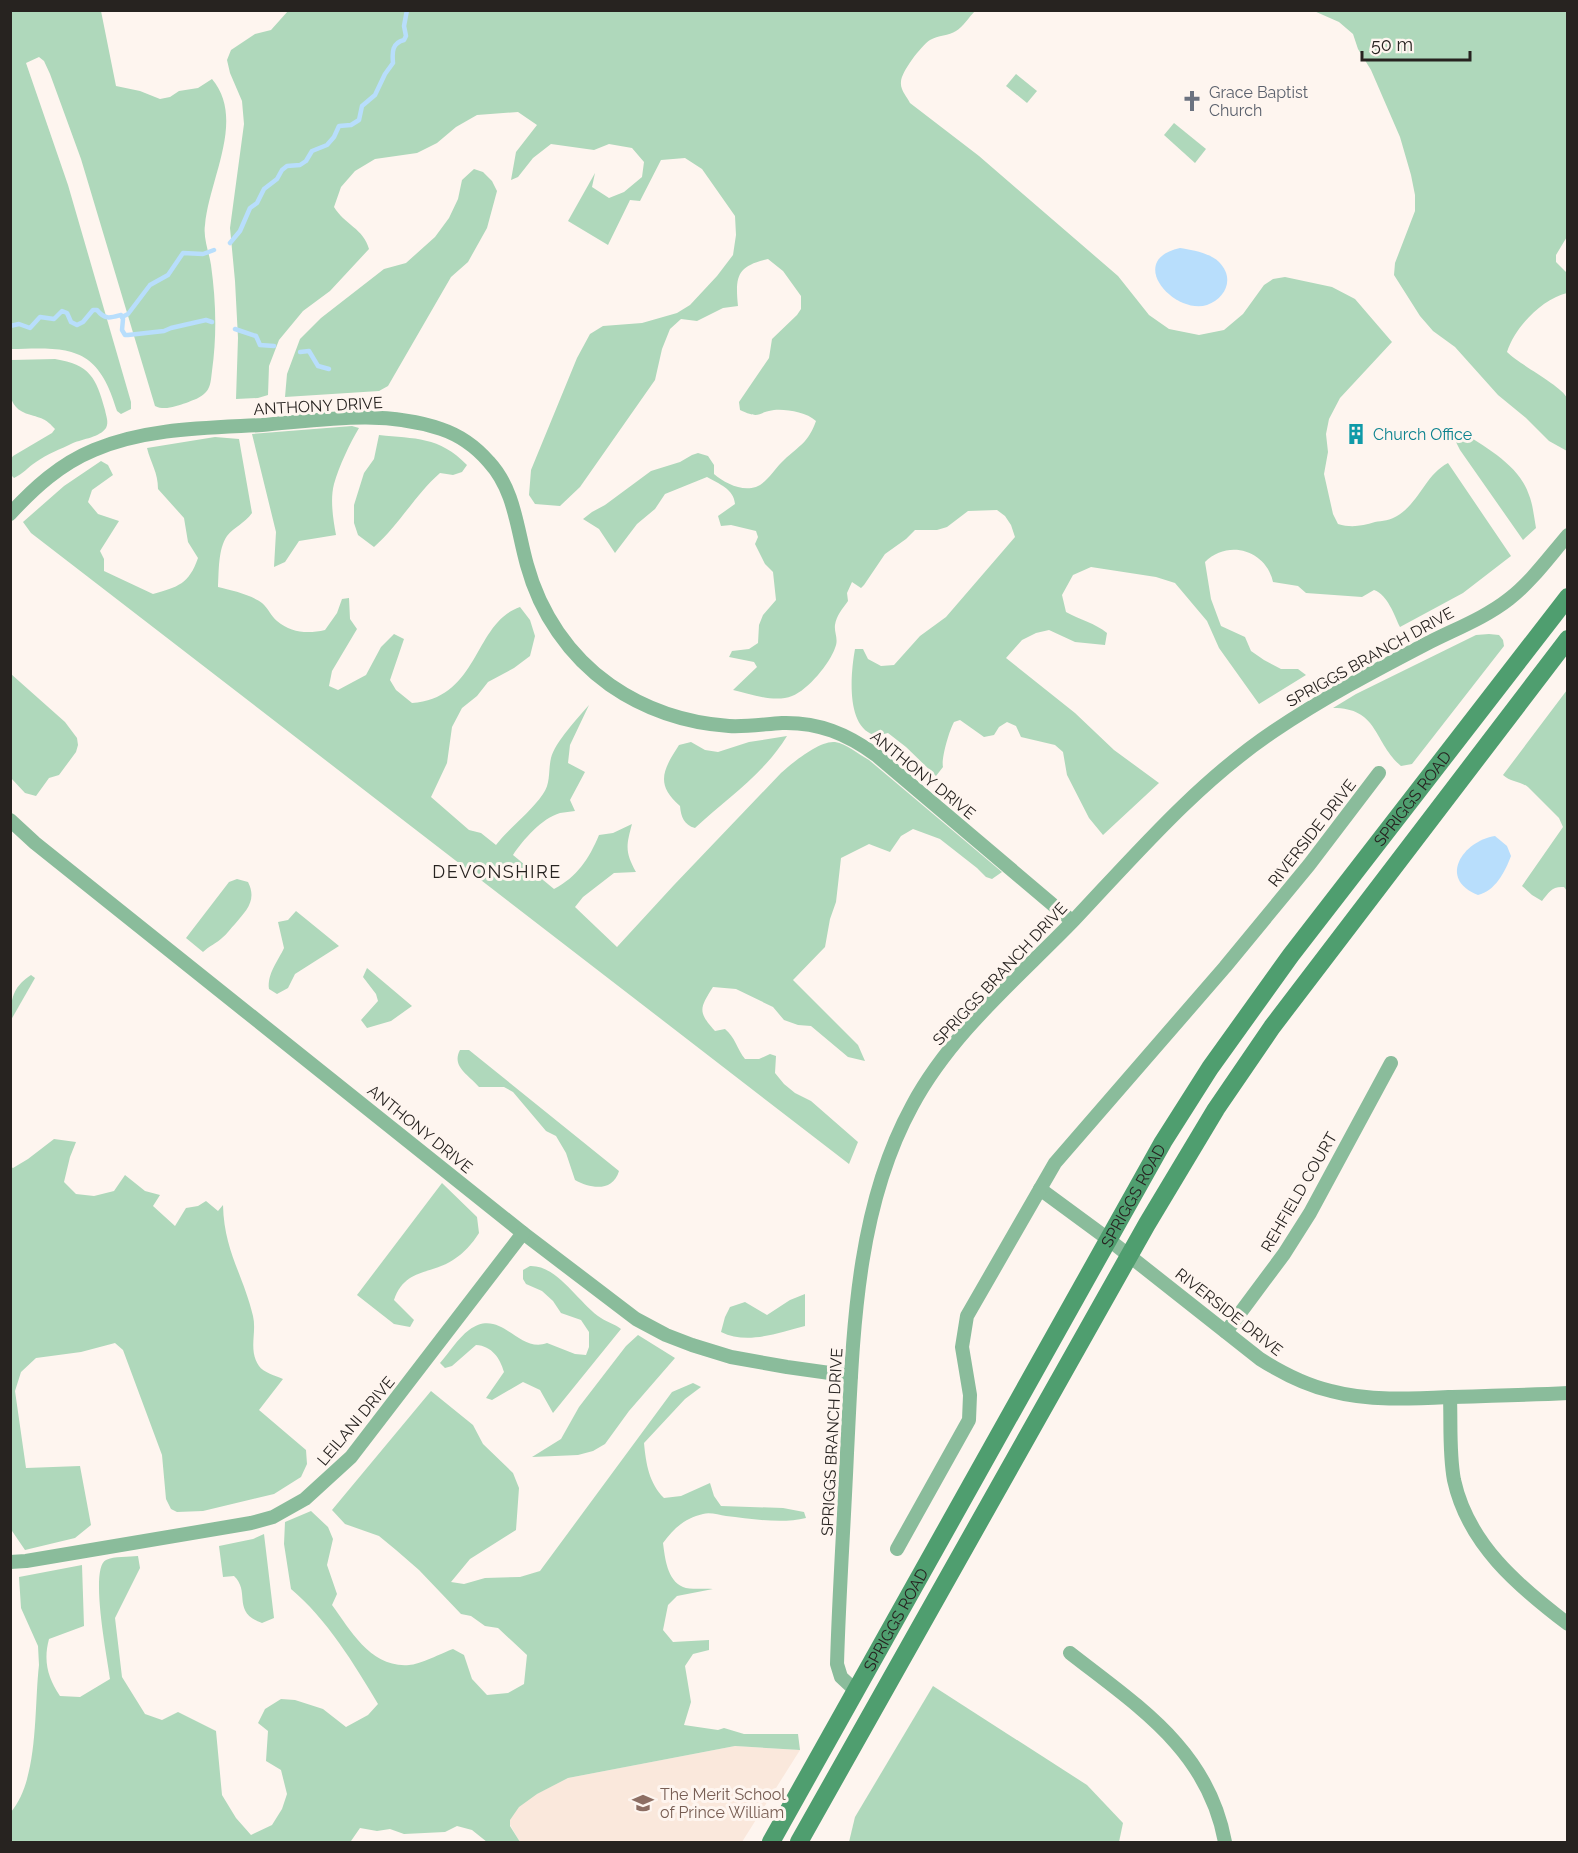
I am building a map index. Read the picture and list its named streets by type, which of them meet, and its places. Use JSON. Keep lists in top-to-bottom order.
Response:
{
  "streets": {
    "main road": ["SPRIGGS ROAD"],
    "street": [
      "ANTHONY DRIVE",
      "SPRIGGS BRANCH DRIVE",
      "RIVERSIDE DRIVE",
      "REHFIELD COURT",
      "LEILANI DRIVE"
    ]
  },
  "crossings": [
    ["ANTHONY DRIVE", "SPRIGGS BRANCH DRIVE"],
    ["ANTHONY DRIVE", "LEILANI DRIVE"],
    ["SPRIGGS BRANCH DRIVE", "SPRIGGS ROAD"],
    ["SPRIGGS ROAD", "RIVERSIDE DRIVE"],
    ["RIVERSIDE DRIVE", "REHFIELD COURT"]
  ],
  "districts": ["DEVONSHIRE"],
  "places": {
    "church": ["Grace Baptist Church"],
    "building": ["Church Office"],
    "school or university": ["The Merit School of Prince William"]
  },
  "scale_bar": "50 m"
}
